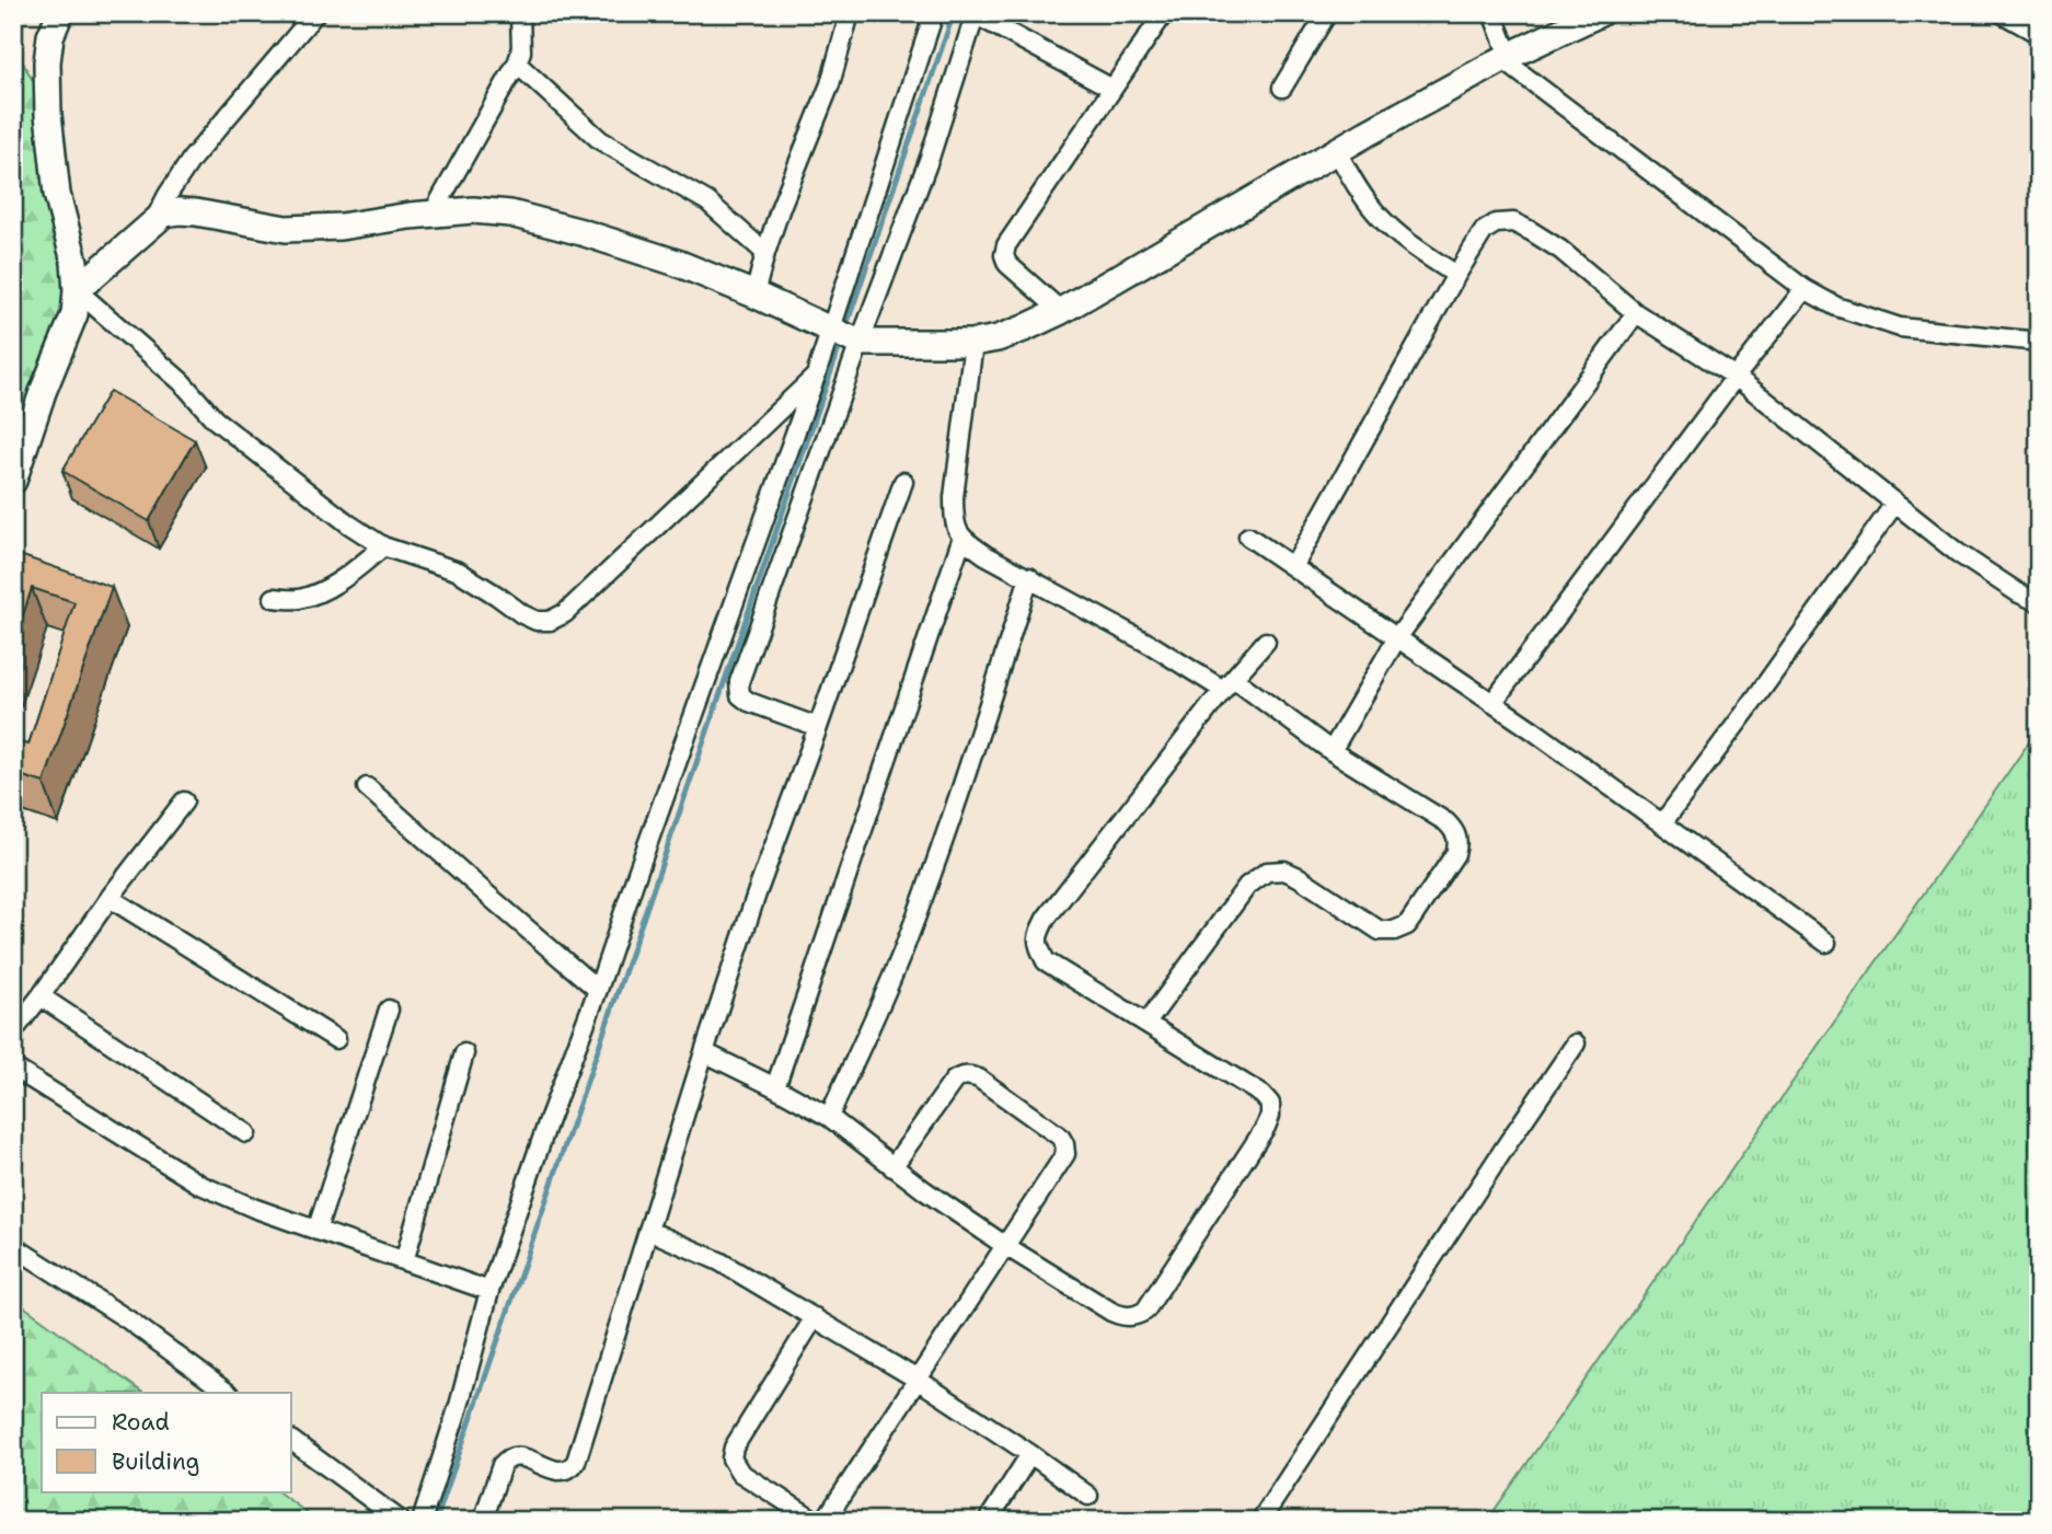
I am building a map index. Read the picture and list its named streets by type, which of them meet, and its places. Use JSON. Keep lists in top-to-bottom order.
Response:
{
  "legend": ["Road", "Building"]
}
